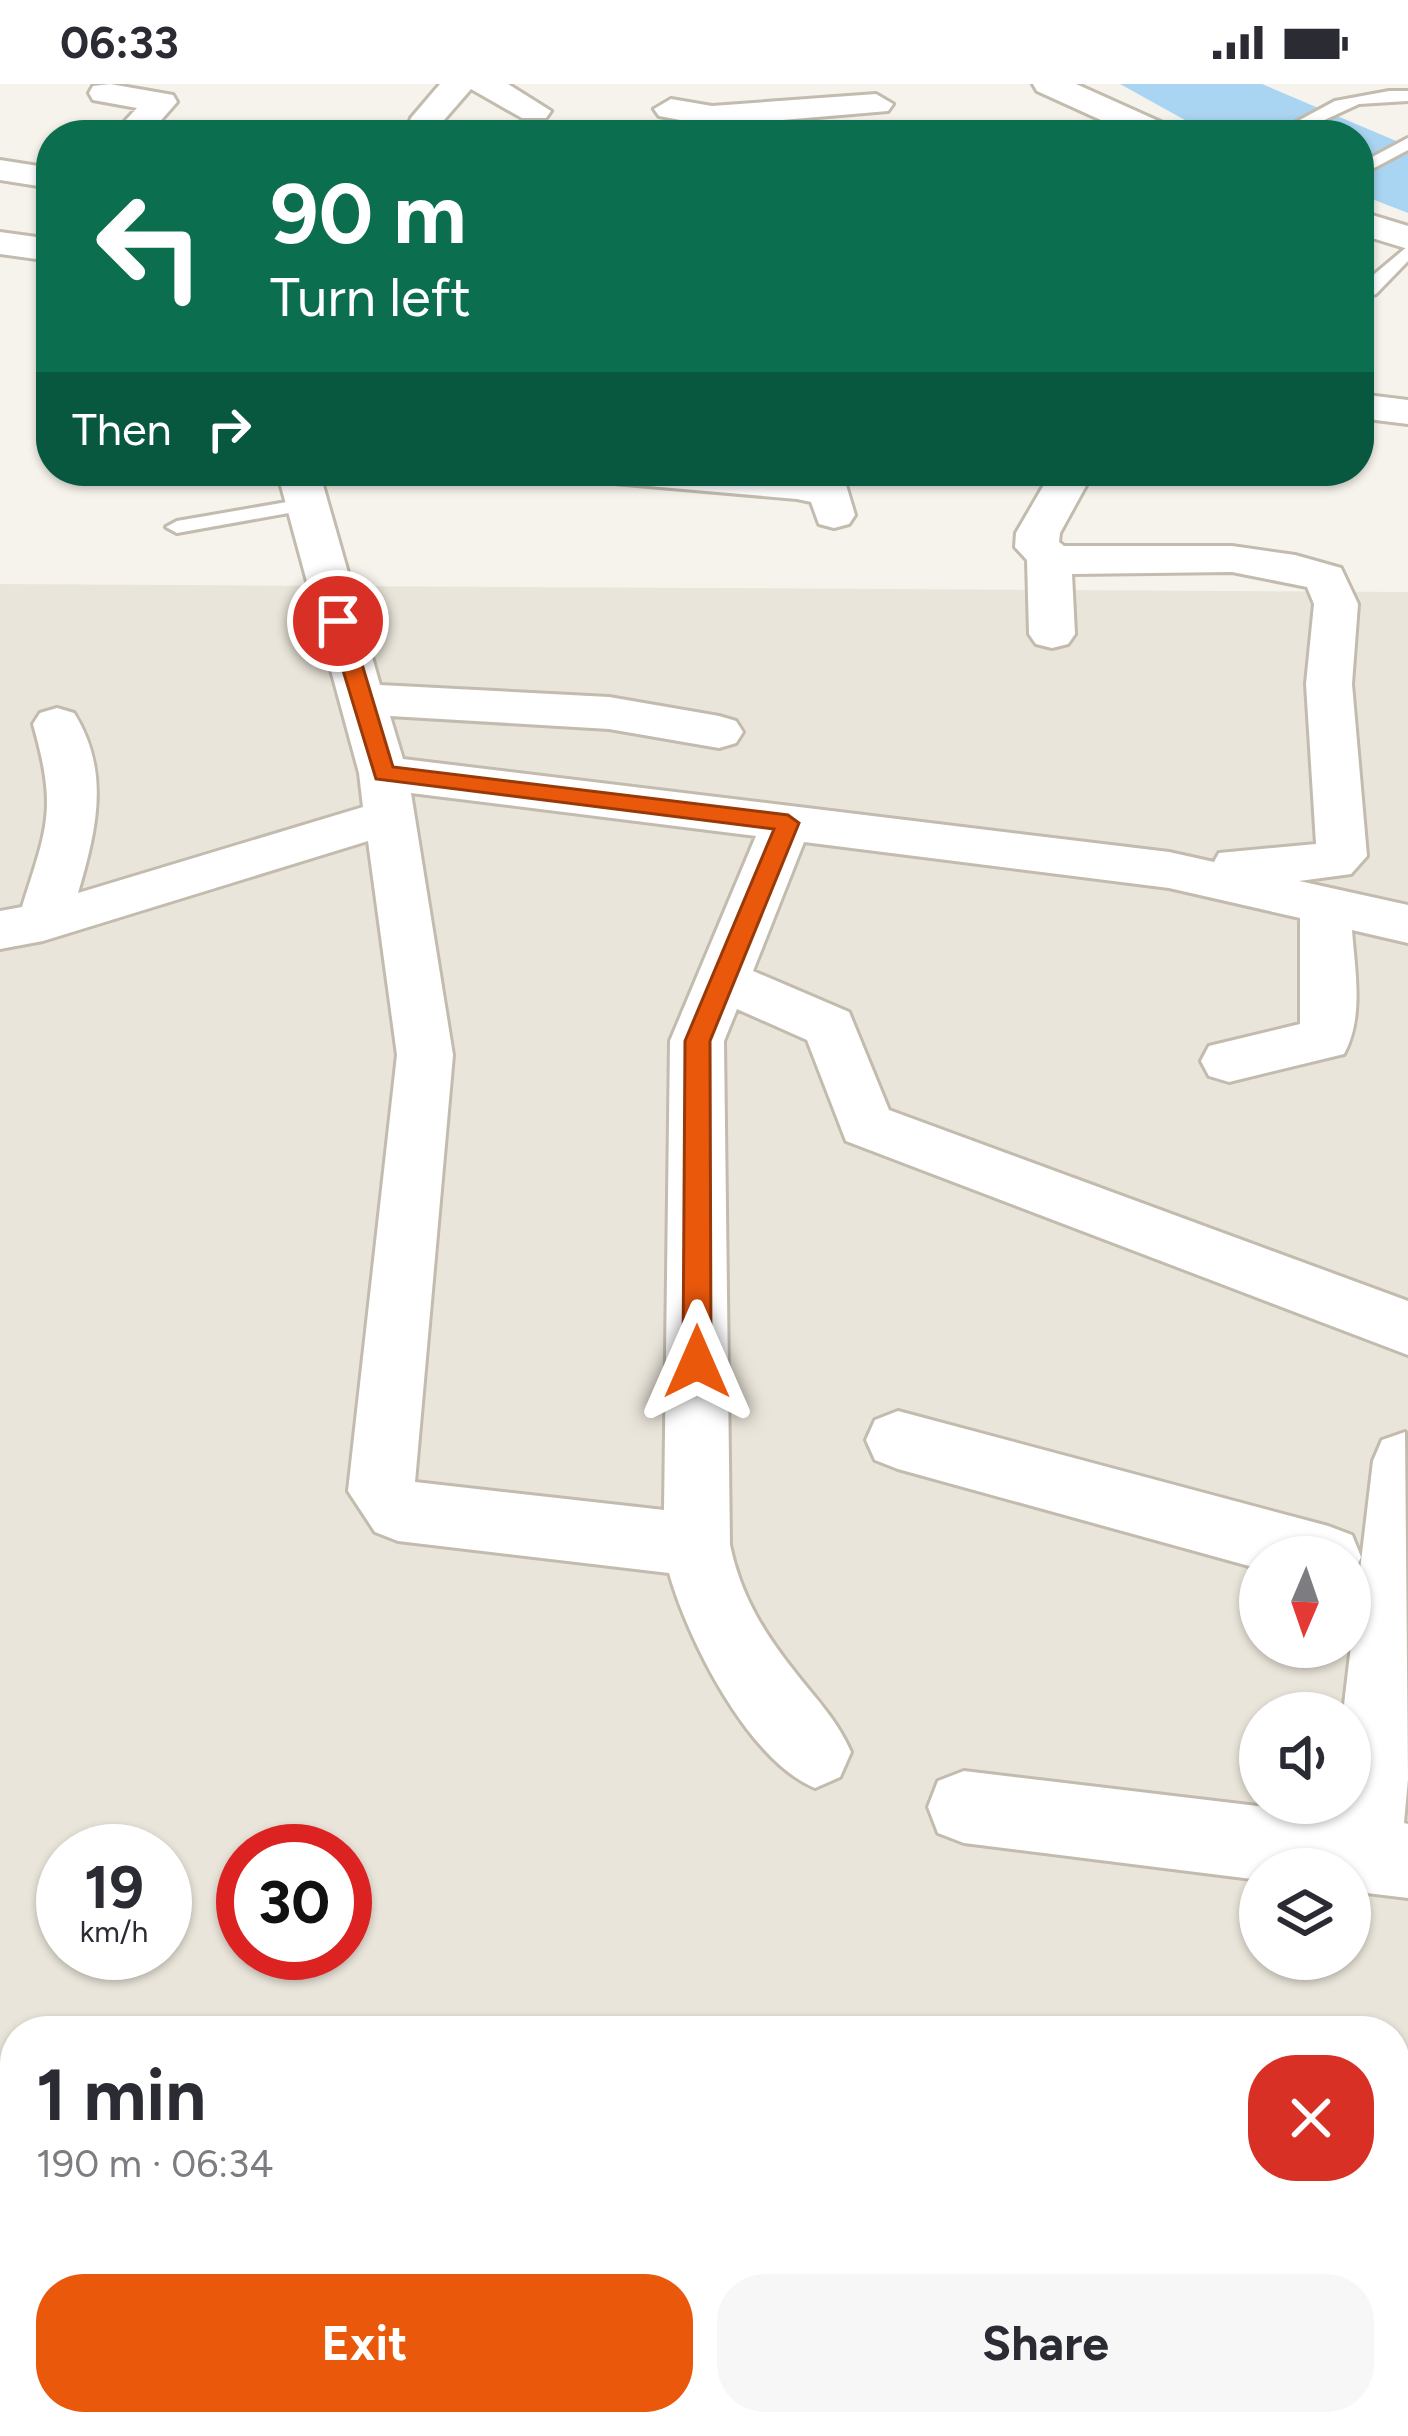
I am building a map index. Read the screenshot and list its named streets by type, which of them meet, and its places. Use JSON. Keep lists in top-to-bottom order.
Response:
{
  "north": "bottom",
  "page": {
    "status": "06:33",
    "turn": ["90 m", "Turn left"],
    "then": "Then",
    "speed": "19 km/h",
    "limit": "30",
    "heading": ["1 min", "190 m · 06:34"],
    "buttons": ["Exit", "Share"]
  }
}
